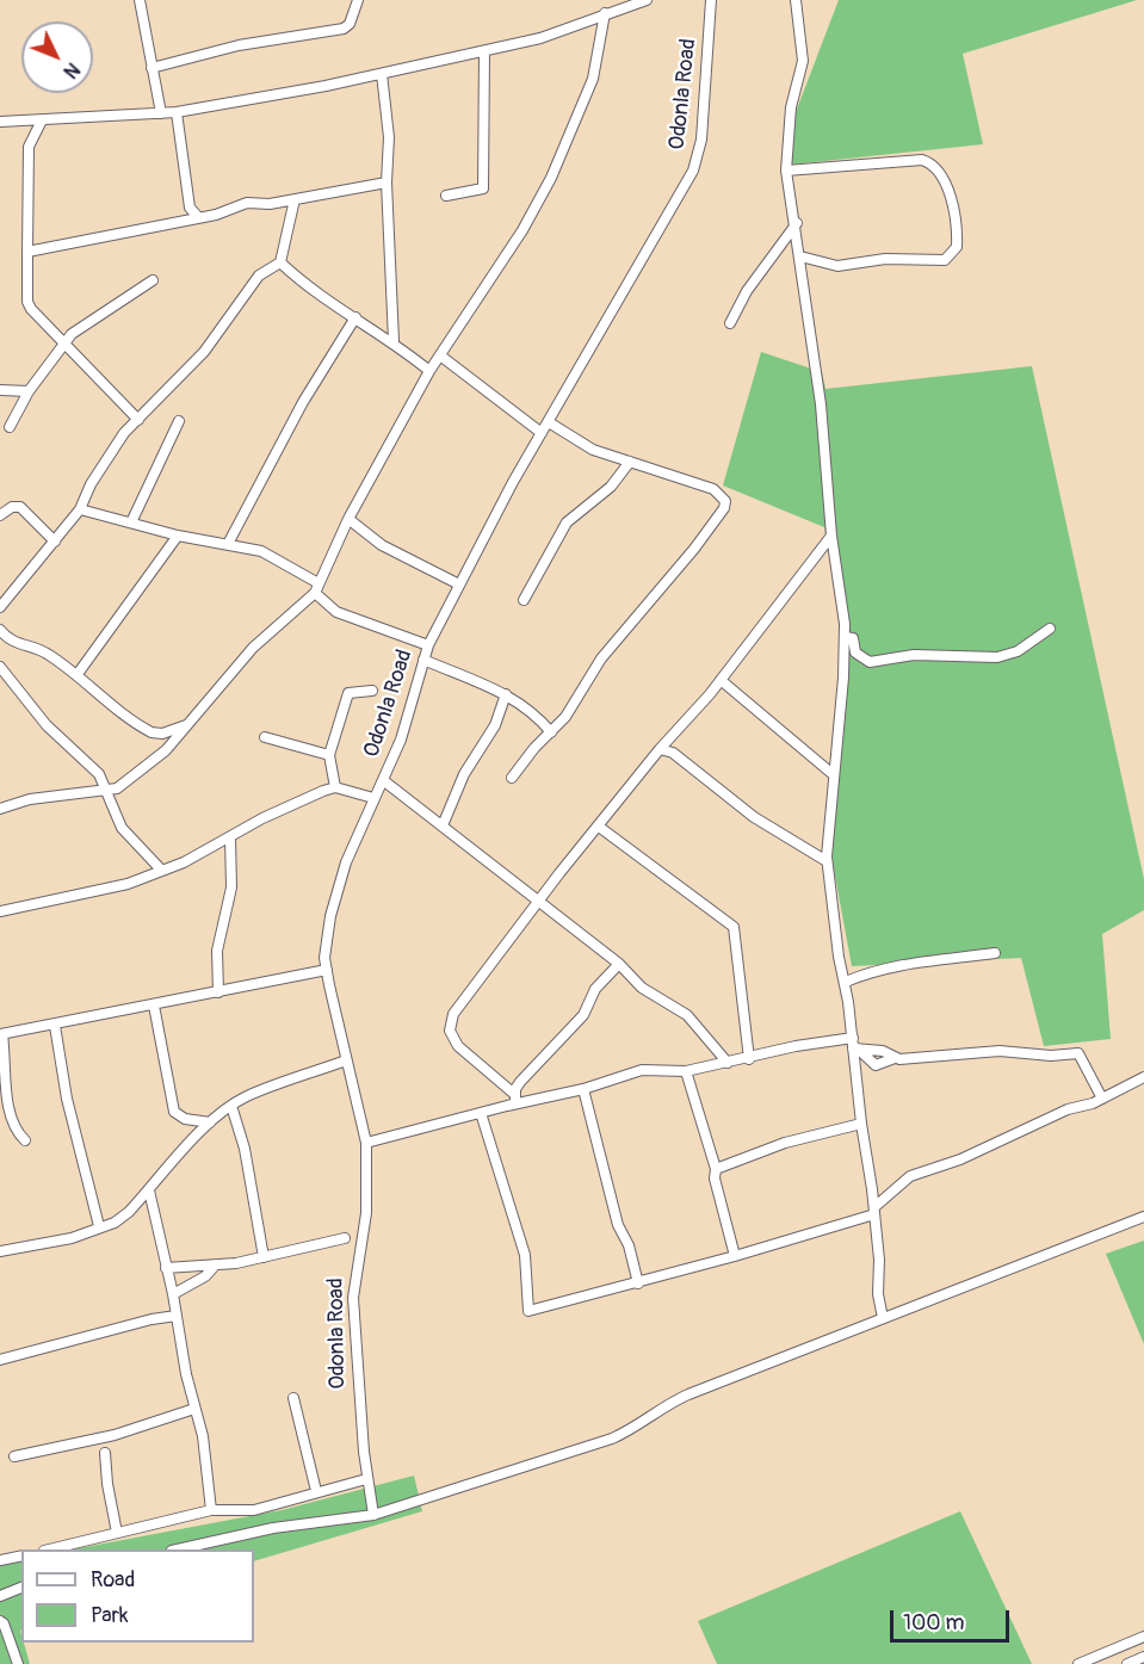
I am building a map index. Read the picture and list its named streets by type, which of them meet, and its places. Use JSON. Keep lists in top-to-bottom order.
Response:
{
  "streets": {
    "street": ["Odonla Road"]
  },
  "legend": ["Road", "Park"],
  "scale_bar": "100 m",
  "north": "bottom right"
}
